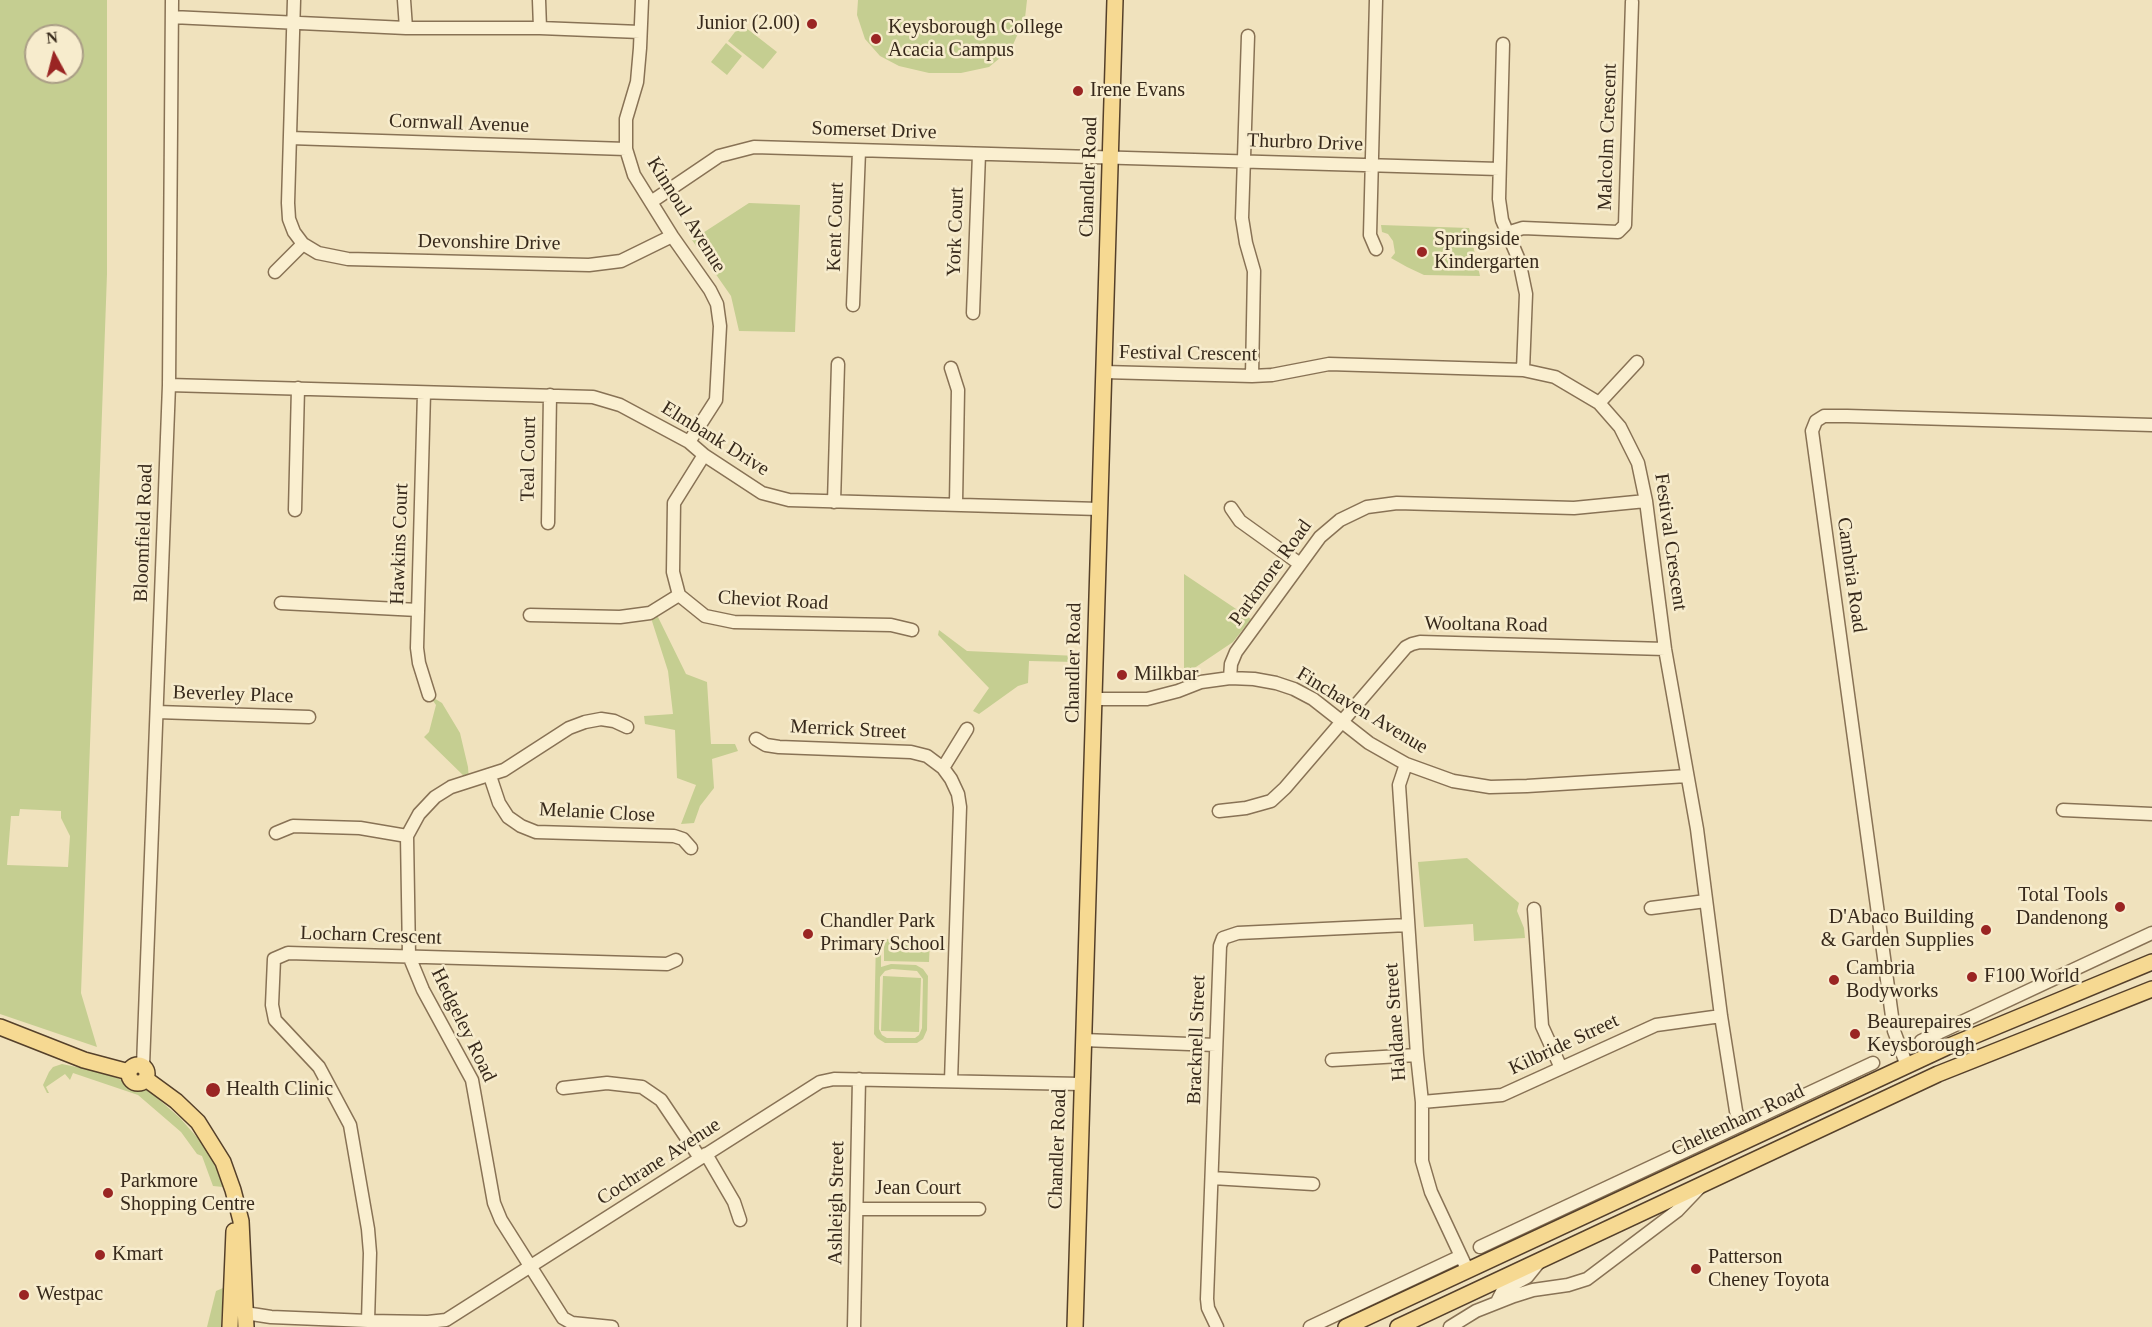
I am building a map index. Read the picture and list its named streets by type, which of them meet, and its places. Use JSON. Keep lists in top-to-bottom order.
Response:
{
  "streets": {
    "main road": ["Chandler Road", "Cheltenham Road"],
    "street": [
      "Cornwall Avenue",
      "Somerset Drive",
      "Malcolm Crescent",
      "Thurbro Drive",
      "Kinnoul Avenue",
      "Kent Court",
      "York Court",
      "Devonshire Drive",
      "Festival Crescent",
      "Elmbank Drive",
      "Teal Court",
      "Bloomfield Road",
      "Hawkins Court",
      "Parkmore Road",
      "Cambria Road",
      "Cheviot Road",
      "Wooltana Road",
      "Beverley Place",
      "Finchaven Avenue",
      "Merrick Street",
      "Melanie Close",
      "Locharn Crescent",
      "Haldane Street",
      "Hedgeley Road",
      "Bracknell Street",
      "Kilbride Street",
      "Cochrane Avenue",
      "Jean Court",
      "Ashleigh Street"
    ]
  },
  "crossings": [
    ["Cornwall Avenue", "Kinnoul Avenue"],
    ["Somerset Drive", "Thurbro Drive"],
    ["Somerset Drive", "Chandler Road"],
    ["Somerset Drive", "Kinnoul Avenue"],
    ["Somerset Drive", "Kent Court"],
    ["Somerset Drive", "York Court"],
    ["Thurbro Drive", "Chandler Road"],
    ["Chandler Road", "Festival Crescent"],
    ["Chandler Road", "Elmbank Drive"],
    ["Chandler Road", "Cochrane Avenue"],
    ["Kinnoul Avenue", "Devonshire Drive"],
    ["Kinnoul Avenue", "Elmbank Drive"],
    ["Festival Crescent", "Parkmore Road"],
    ["Festival Crescent", "Wooltana Road"],
    ["Festival Crescent", "Finchaven Avenue"],
    ["Festival Crescent", "Kilbride Street"],
    ["Festival Crescent", "Cheltenham Road"],
    ["Elmbank Drive", "Teal Court"],
    ["Elmbank Drive", "Bloomfield Road"],
    ["Elmbank Drive", "Hawkins Court"],
    ["Bloomfield Road", "Beverley Place"],
    ["Parkmore Road", "Finchaven Avenue"],
    ["Cambria Road", "Cheltenham Road"],
    ["Wooltana Road", "Finchaven Avenue"],
    ["Finchaven Avenue", "Haldane Street"],
    ["Locharn Crescent", "Hedgeley Road"],
    ["Locharn Crescent", "Cochrane Avenue"],
    ["Haldane Street", "Bracknell Street"],
    ["Haldane Street", "Kilbride Street"],
    ["Haldane Street", "Cheltenham Road"],
    ["Hedgeley Road", "Cochrane Avenue"],
    ["Cochrane Avenue", "Ashleigh Street"],
    ["Jean Court", "Ashleigh Street"]
  ],
  "places": [
    "Junior (2.00)",
    "Keysborough College Acacia Campus",
    "Irene Evans",
    "Springside Kindergarten",
    "Milkbar",
    "Total Tools Dandenong",
    "D'Abaco Building & Garden Supplies",
    "Chandler Park Primary School",
    "F100 World",
    "Cambria Bodyworks",
    "Beaurepaires Keysborough",
    "Health Clinic",
    "Parkmore Shopping Centre",
    "Kmart",
    "Patterson Cheney Toyota",
    "Westpac"
  ],
  "north": "top"
}
